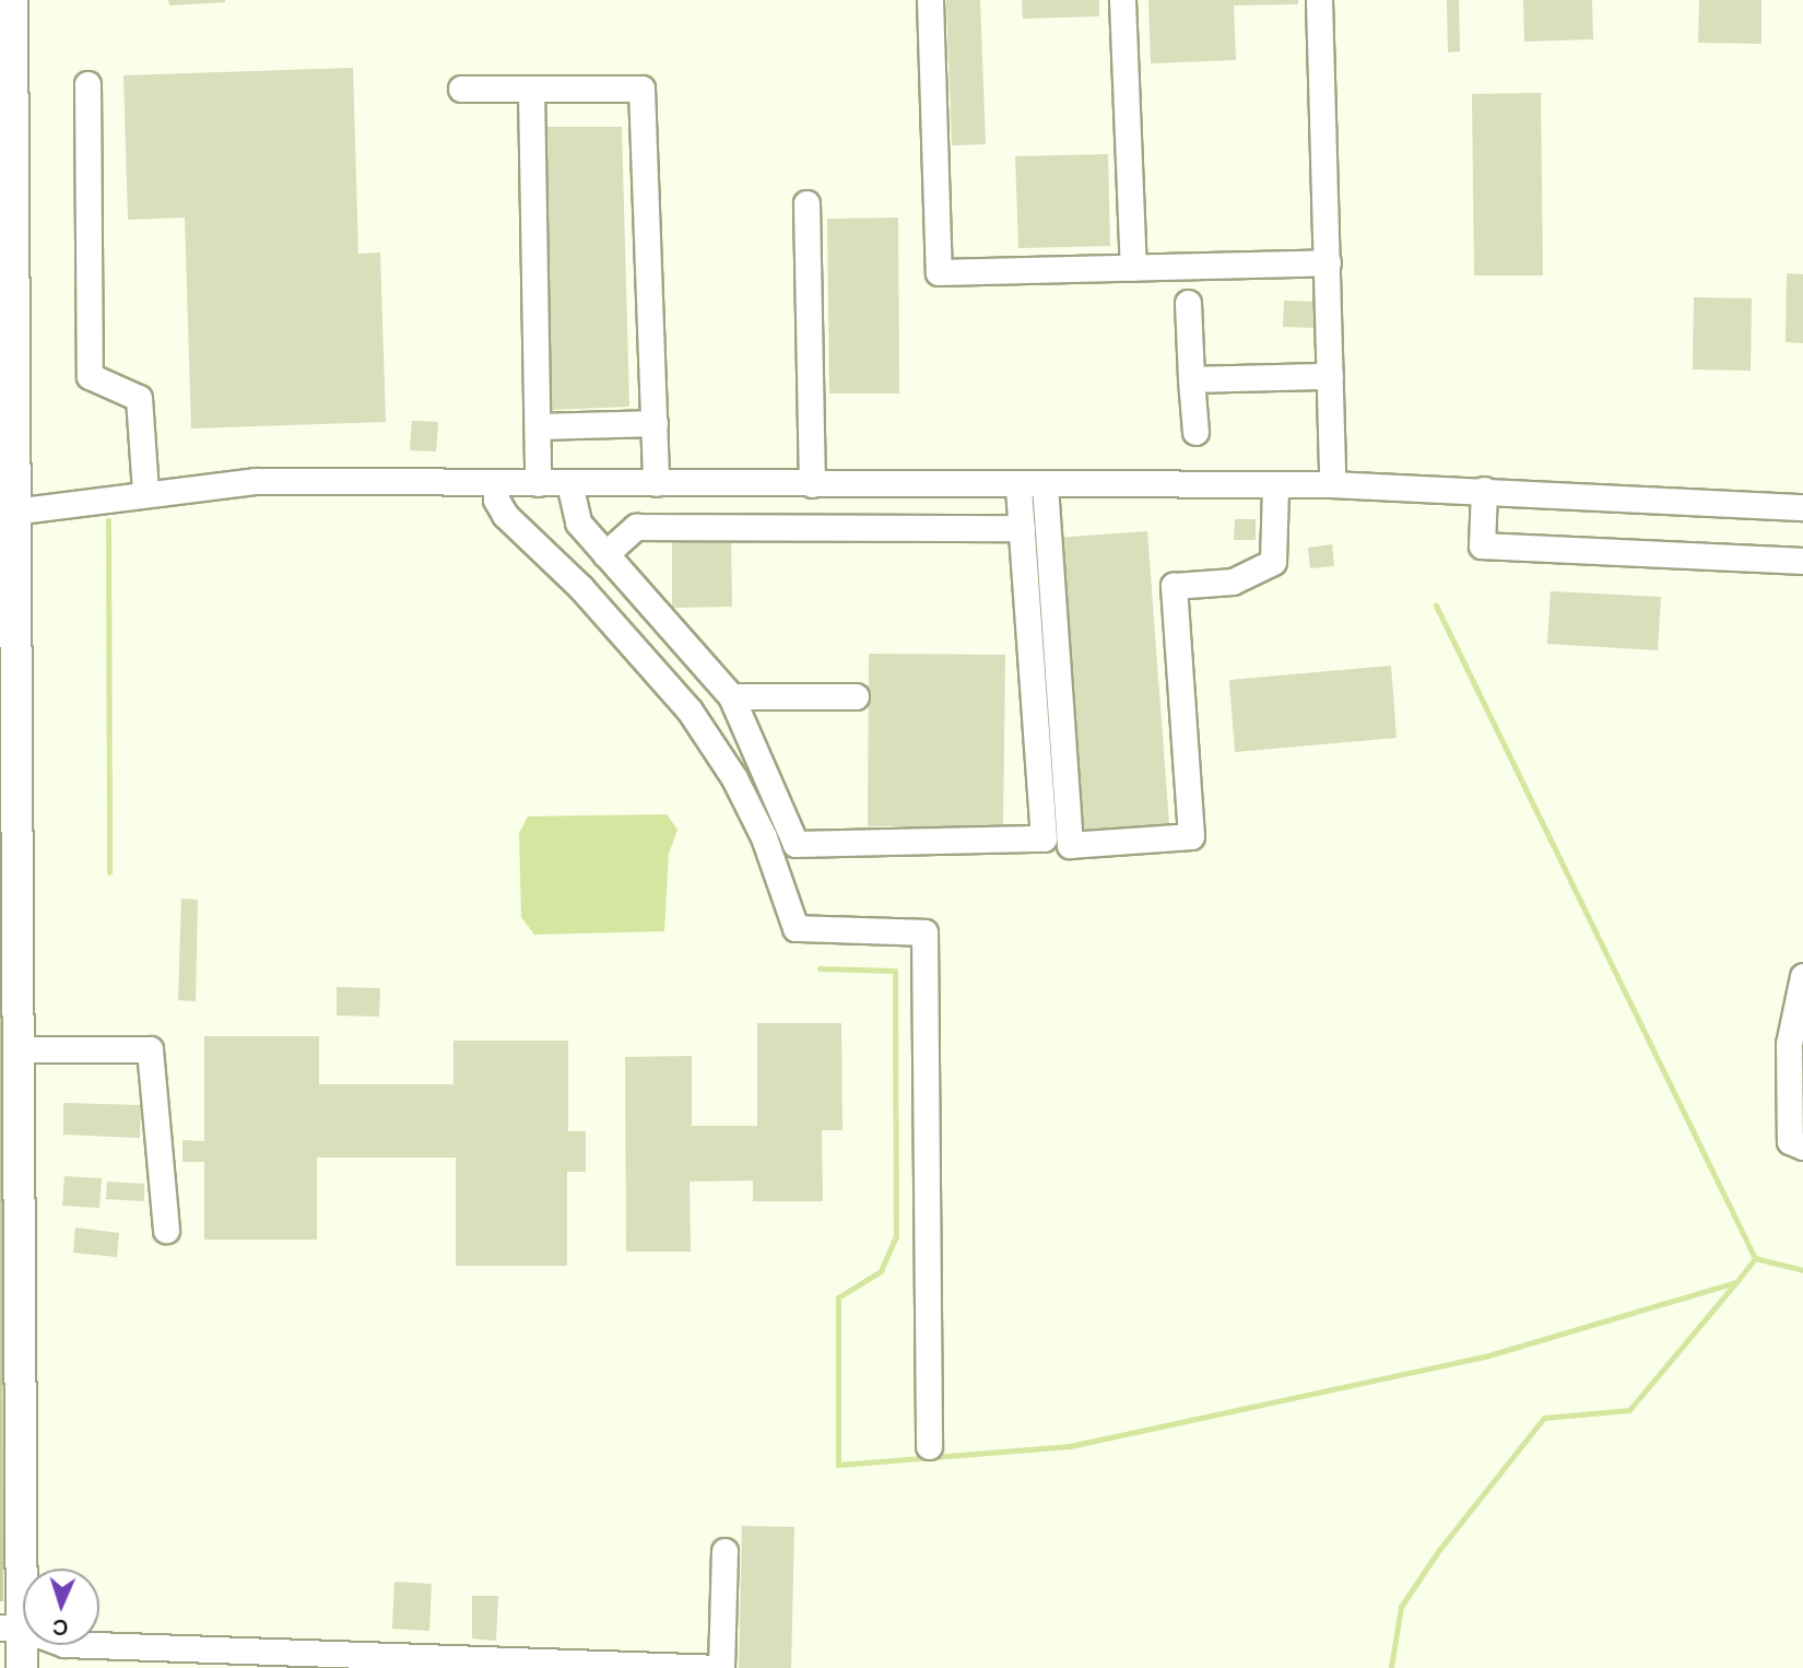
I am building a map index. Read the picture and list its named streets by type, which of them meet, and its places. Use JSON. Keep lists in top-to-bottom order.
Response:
{
  "north": "bottom"
}
